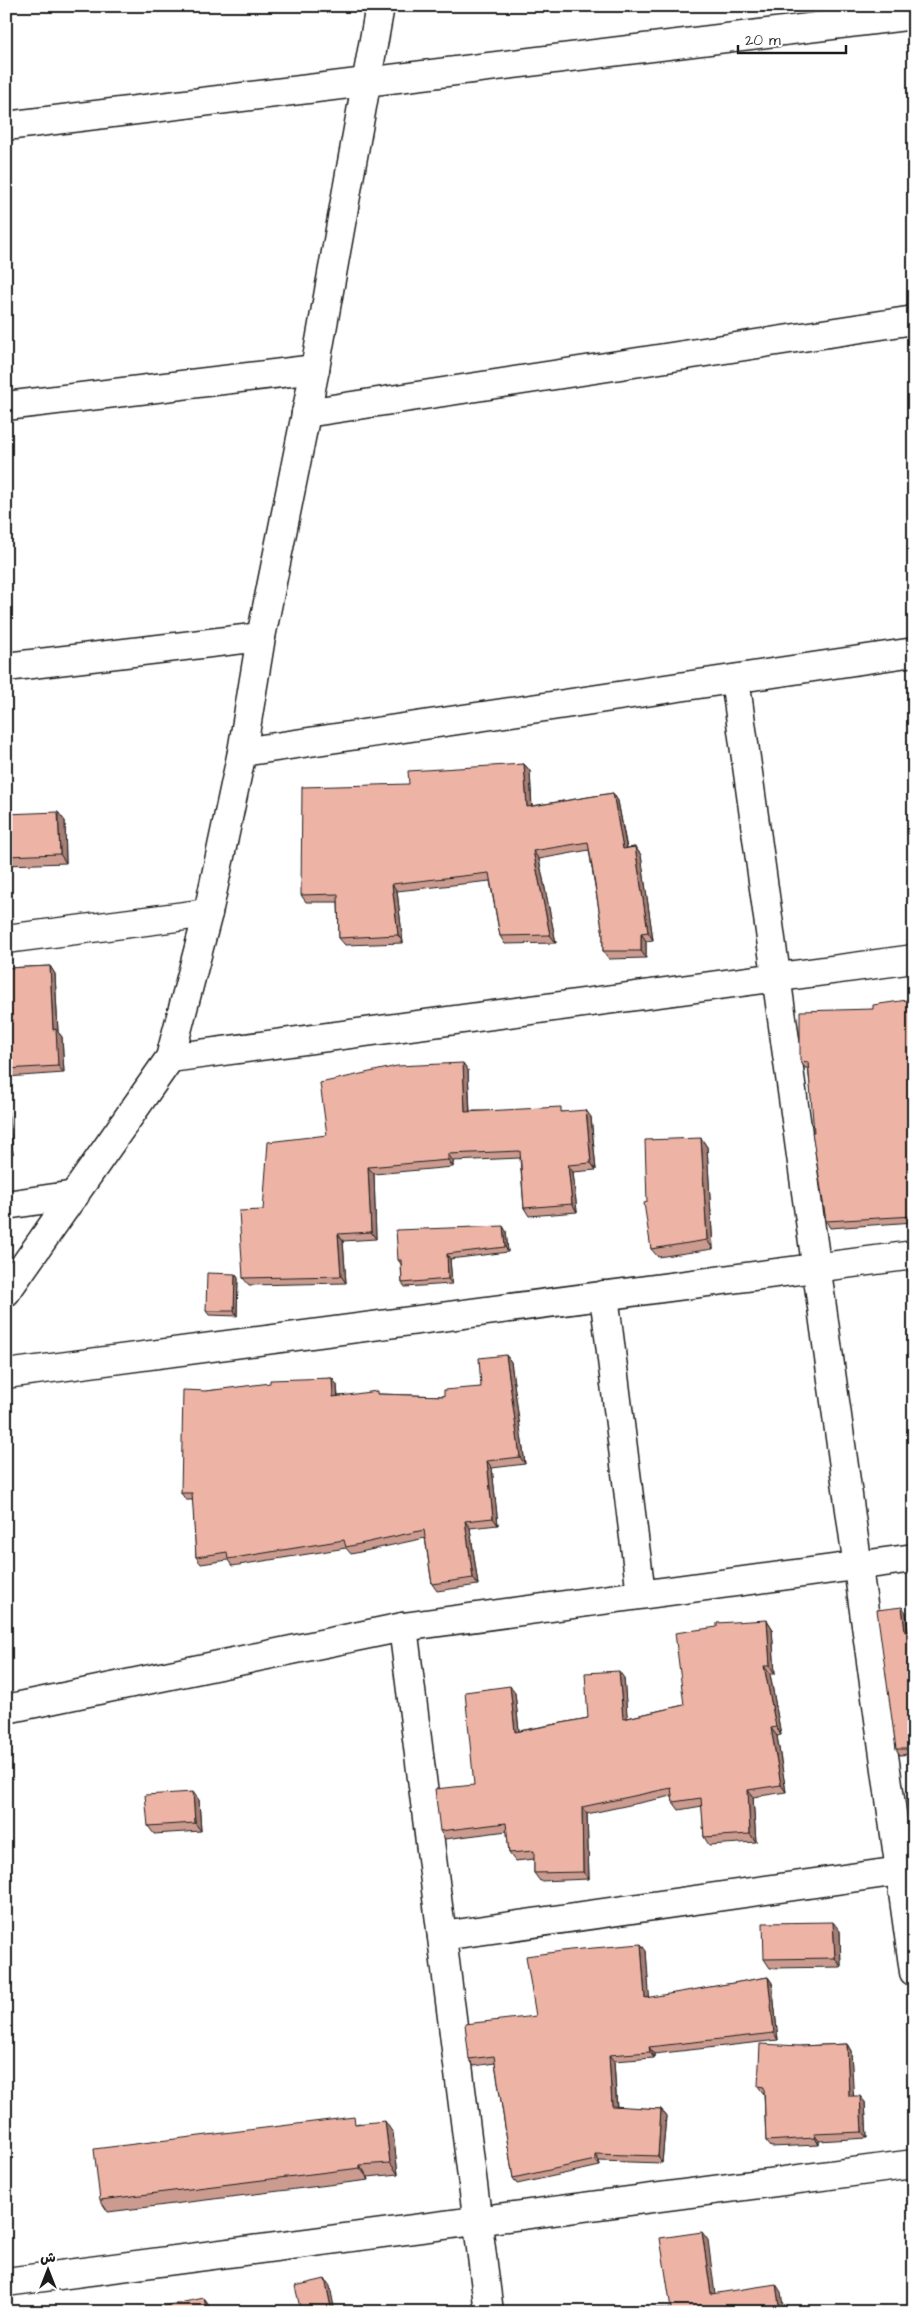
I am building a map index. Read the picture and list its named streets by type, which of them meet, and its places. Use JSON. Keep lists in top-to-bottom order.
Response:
{
  "scale_bar": "20 m",
  "north": "top"
}
